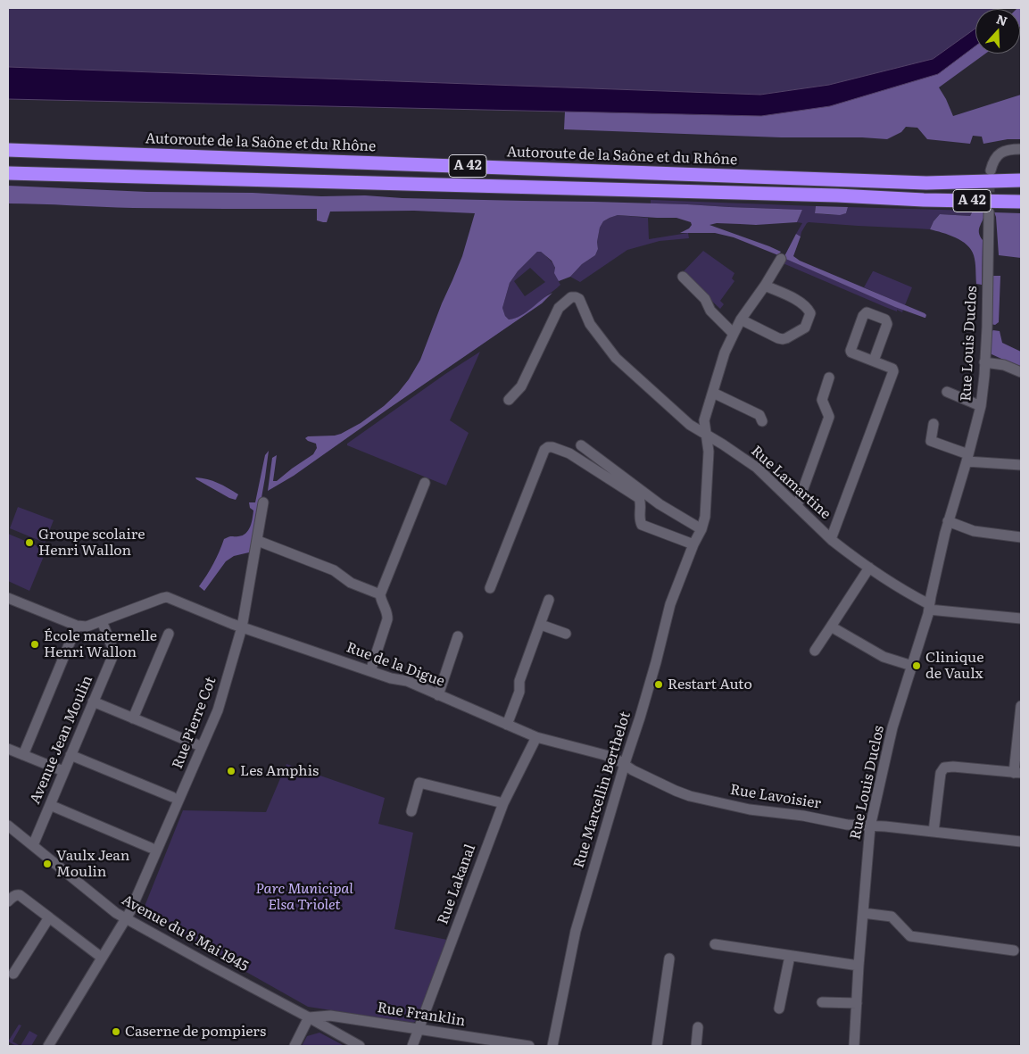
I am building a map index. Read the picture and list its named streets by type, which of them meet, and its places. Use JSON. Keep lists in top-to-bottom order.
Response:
{
  "streets": {
    "highway": ["Autoroute de la Saône et du Rhône", "A 42"],
    "street": [
      "Rue Louis Duclos",
      "Rue Lamartine",
      "Rue de la Digue",
      "Rue Pierre Cot",
      "Avenue Jean Moulin",
      "Rue Marcellin Berthelot",
      "Rue Lavoisier",
      "Rue Lakanal",
      "Avenue du 8 Mai 1945",
      "Rue Franklin"
    ]
  },
  "crossings": [
    ["Rue Louis Duclos", "Rue Lamartine"],
    ["Rue Louis Duclos", "Rue Lavoisier"],
    ["Rue Lamartine", "Rue Marcellin Berthelot"],
    ["Rue de la Digue", "Rue Pierre Cot"],
    ["Rue de la Digue", "Rue Lavoisier"],
    ["Rue de la Digue", "Rue Lakanal"],
    ["Rue Pierre Cot", "Avenue du 8 Mai 1945"],
    ["Avenue Jean Moulin", "Avenue du 8 Mai 1945"],
    ["Rue Marcellin Berthelot", "Rue Lavoisier"],
    ["Rue Lavoisier", "Rue Lakanal"],
    ["Rue Lakanal", "Rue Franklin"],
    ["Avenue du 8 Mai 1945", "Rue Franklin"]
  ],
  "parks": ["Parc Municipal Elsa Triolet"],
  "places": [
    "Groupe scolaire Henri Wallon",
    "École maternelle Henri Wallon",
    "Clinique de Vaulx",
    "Restart Auto",
    "Les Amphis",
    "Vaulx Jean Moulin",
    "Caserne de pompiers"
  ],
  "north": "top"
}
